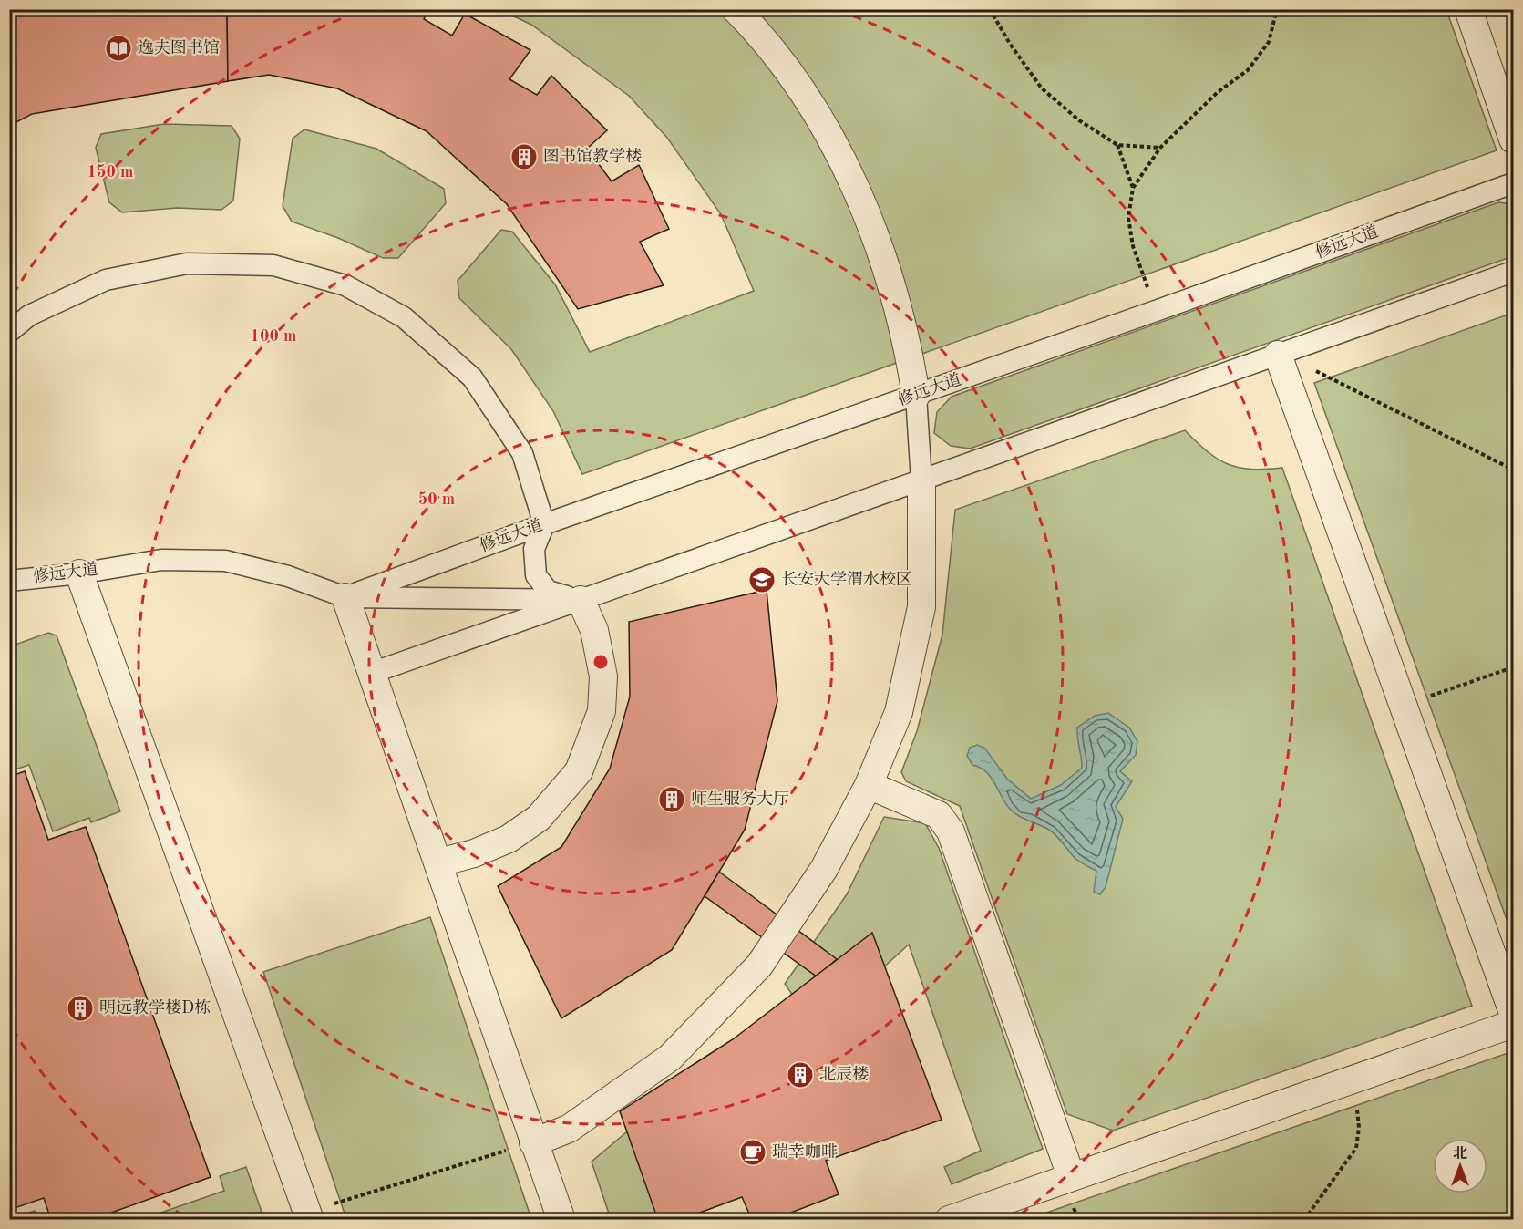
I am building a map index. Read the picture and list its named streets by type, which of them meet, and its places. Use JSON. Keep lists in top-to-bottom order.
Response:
{
  "streets": {
    "street": ["修远大道"]
  },
  "places": {
    "library": ["逸夫图书馆"],
    "building": [
      "图书馆教学楼",
      "师生服务大厅",
      "明远教学楼D栋",
      "北辰楼"
    ],
    "school or university": ["长安大学渭水校区"],
    "cafe": ["瑞幸咖啡"]
  },
  "north": "top",
  "rings": ["150 m", "100 m", "50 m"]
}
